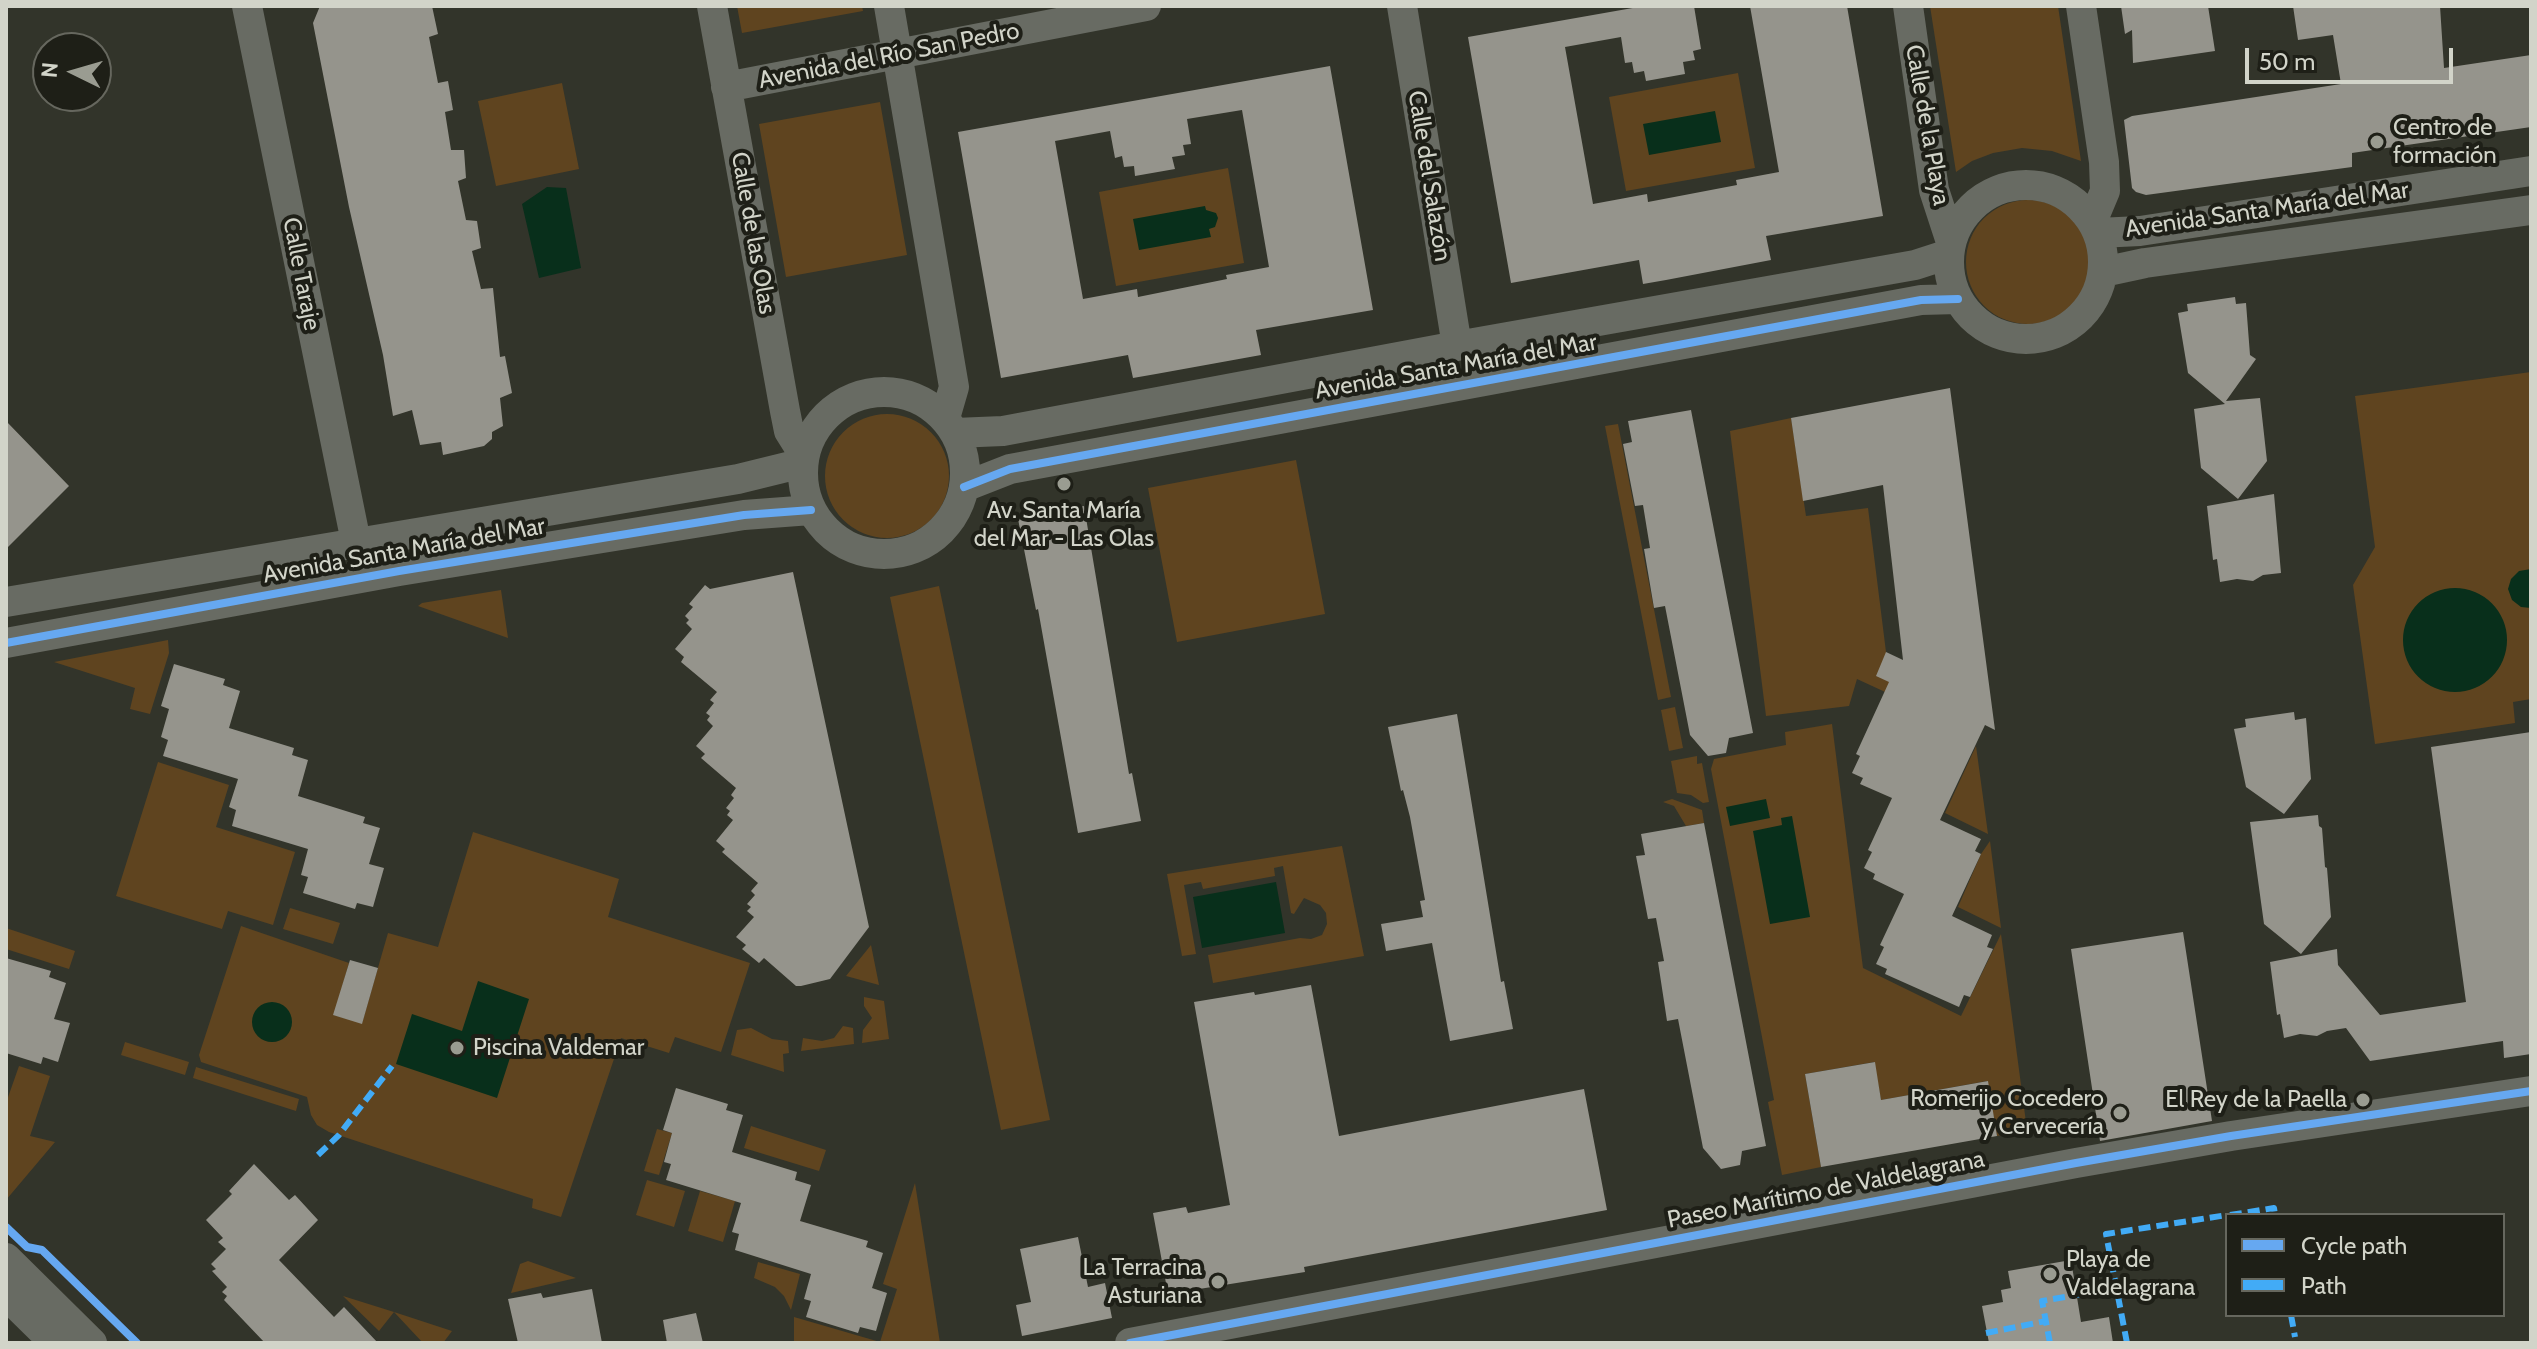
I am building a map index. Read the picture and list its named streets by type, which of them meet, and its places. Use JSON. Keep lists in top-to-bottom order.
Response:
{
  "streets": {
    "street": [
      "Avenida del Río San Pedro",
      "Calle de la Playa",
      "Calle del Salazón",
      "Avenida Santa María del Mar",
      "Calle de las Olas",
      "Calle Taraje",
      "Paseo Marítimo de Valdelagrana"
    ]
  },
  "crossings": [
    ["Avenida del Río San Pedro", "Calle de las Olas"],
    ["Calle de la Playa", "Avenida Santa María del Mar"],
    ["Calle del Salazón", "Avenida Santa María del Mar"],
    ["Avenida Santa María del Mar", "Calle de las Olas"],
    ["Avenida Santa María del Mar", "Calle Taraje"]
  ],
  "places": [
    "Centro de formación",
    "Av. Santa María del Mar - Las Olas",
    "Piscina Valdemar",
    "El Rey de la Paella",
    "Romerijo Cocedero y Cervecería",
    "Playa de Valdelagrana",
    "La Terracina Asturiana"
  ],
  "legend": ["Cycle path", "Path"],
  "scale_bar": "50 m",
  "north": "left"
}
